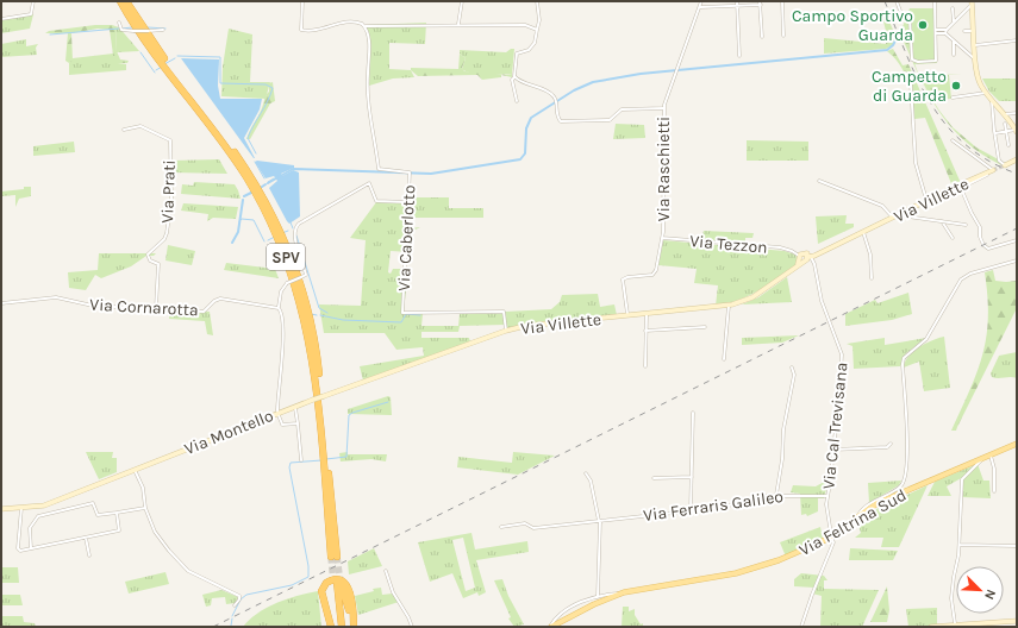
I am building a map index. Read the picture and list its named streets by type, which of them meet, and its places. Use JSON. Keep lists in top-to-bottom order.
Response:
{
  "streets": {
    "highway": ["SPV"],
    "main road": ["Via Feltrina Sud"],
    "street": [
      "Via Raschietti",
      "Via Prati",
      "Via Villette",
      "Via Caberlotto",
      "Via Tezzon",
      "Via Cornarotta",
      "Via Cal Trevisana",
      "Via Montello",
      "Via Ferraris Galileo"
    ]
  },
  "crossings": [
    ["Via Raschietti", "Via Villette"],
    ["Via Raschietti", "Via Tezzon"],
    ["Via Prati", "Via Cornarotta"],
    ["Via Villette", "Via Caberlotto"],
    ["Via Villette", "Via Tezzon"],
    ["Via Villette", "Via Montello"],
    ["Via Cal Trevisana", "Via Ferraris Galileo"],
    ["Via Cal Trevisana", "Via Feltrina Sud"]
  ],
  "places": ["Campo Sportivo Guarda", "Campetto di Guarda"],
  "north": "bottom right"
}
